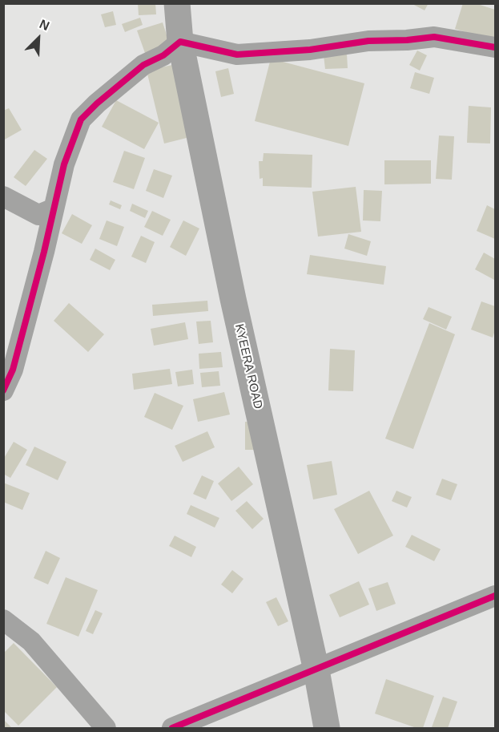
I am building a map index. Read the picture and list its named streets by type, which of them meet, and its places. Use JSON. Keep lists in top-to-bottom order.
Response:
{
  "streets": {
    "main road": ["KYEERA ROAD"]
  },
  "north": "top right"
}
